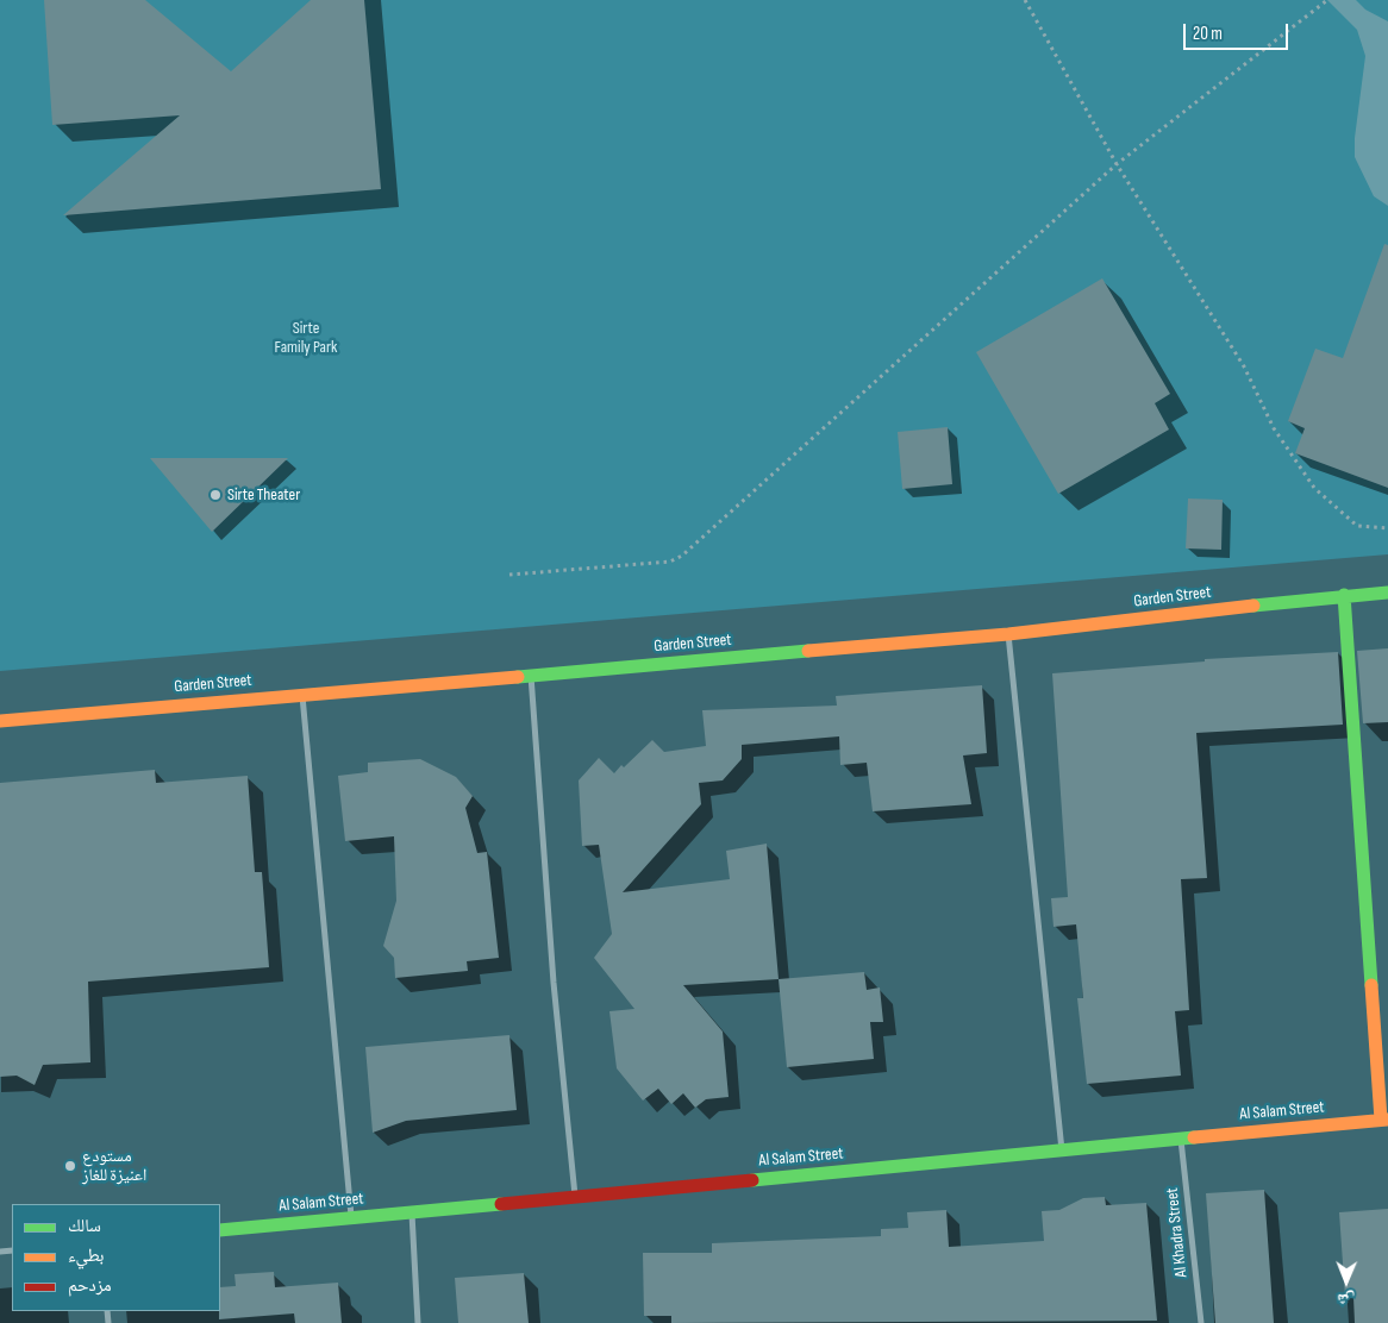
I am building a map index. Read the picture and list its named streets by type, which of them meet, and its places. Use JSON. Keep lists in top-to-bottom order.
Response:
{
  "streets": {
    "street": ["Garden Street", "Al Salam Street", "Al Khadra Street"]
  },
  "crossings": [
    ["Al Salam Street", "Al Khadra Street"]
  ],
  "parks": ["Sirte Family Park"],
  "places": ["Sirte Theater", "مستودع اعنيزة للغاز"],
  "legend": ["سالك", "بطيء", "مزدحم"],
  "scale_bar": "20 m",
  "north": "bottom"
}
